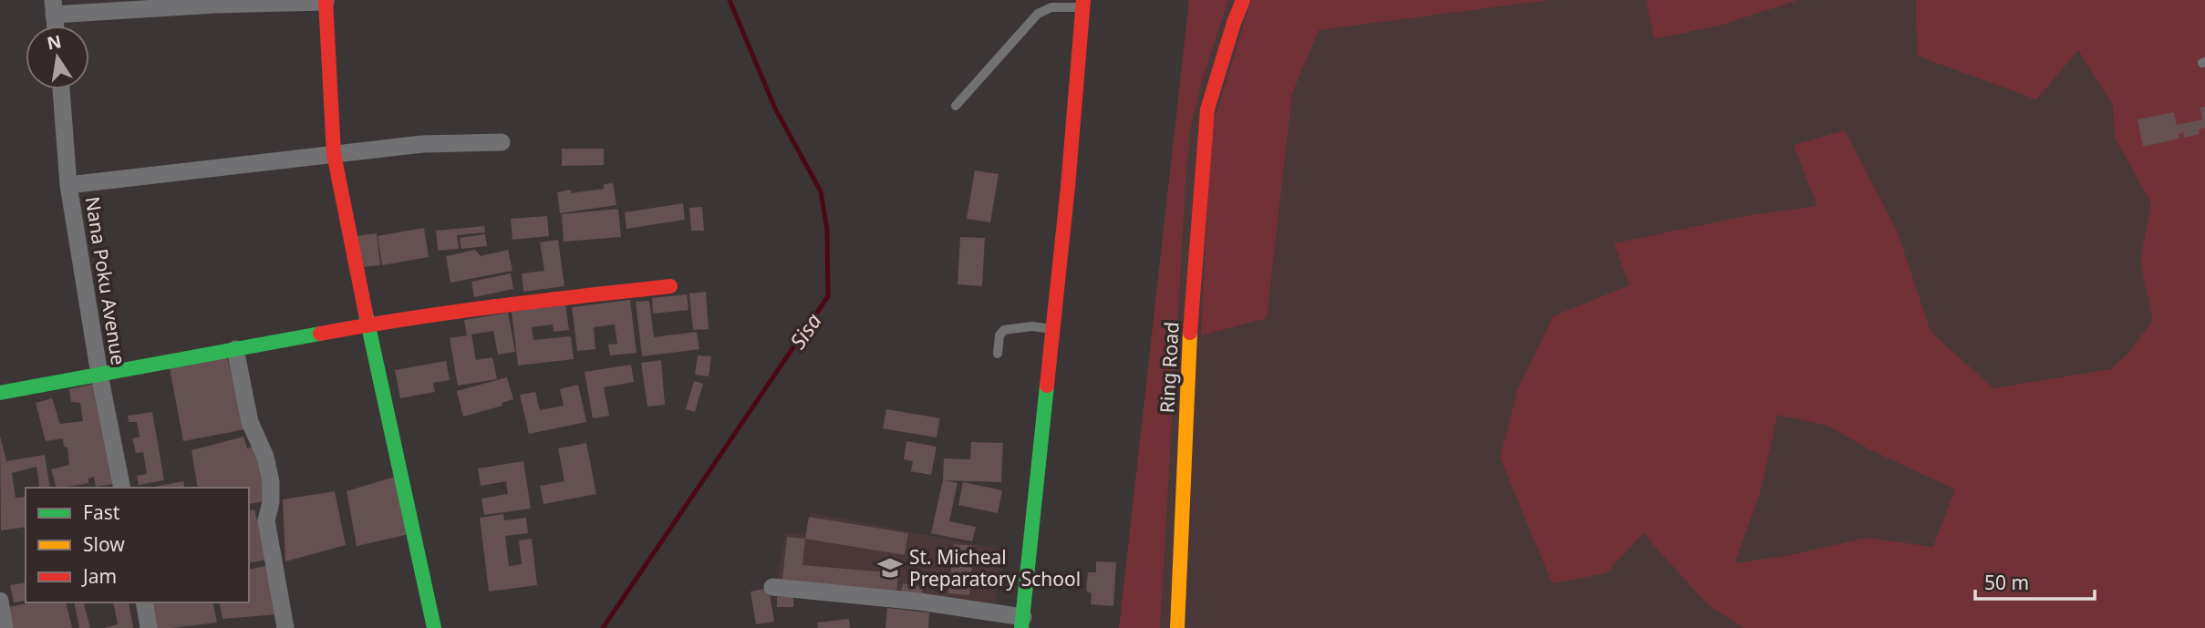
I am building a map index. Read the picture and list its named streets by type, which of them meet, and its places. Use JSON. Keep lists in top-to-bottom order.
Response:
{
  "streets": {
    "street": ["Nana Poku Avenue", "Ring Road"]
  },
  "water": ["Sisa"],
  "places": {
    "school or university": ["St. Micheal Preparatory School"]
  },
  "legend": ["Fast", "Slow", "Jam"],
  "scale_bar": "50 m",
  "north": "top"
}
